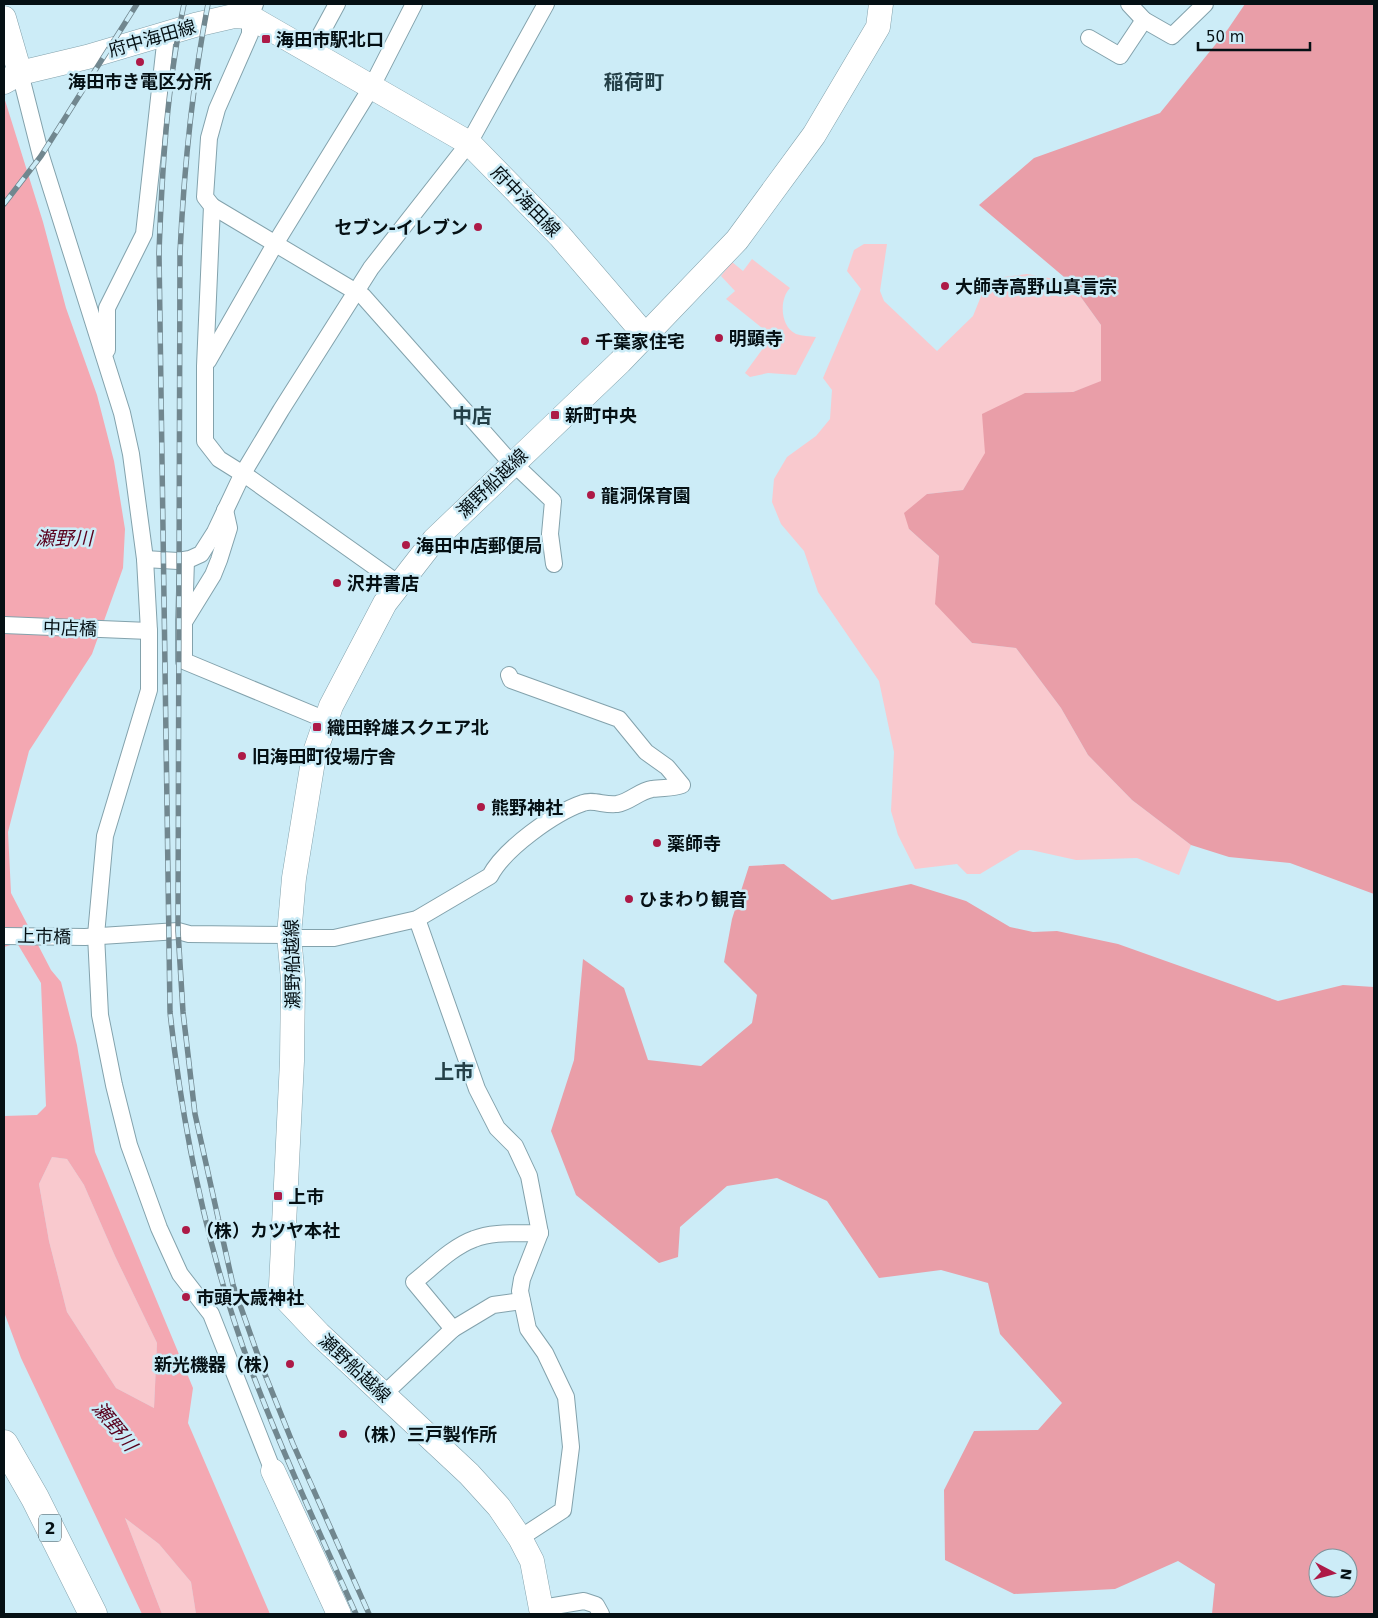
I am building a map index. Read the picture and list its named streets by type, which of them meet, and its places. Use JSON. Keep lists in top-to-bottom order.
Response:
{
  "streets": {
    "highway": ["2"],
    "main road": ["府中海田線", "瀬野船越線"],
    "street": ["中店橋", "上市橋"]
  },
  "crossings": [
    ["府中海田線", "瀬野船越線"],
    ["瀬野船越線", "上市橋"]
  ],
  "districts": ["稲荷町", "中店", "上市"],
  "water": ["瀬野川"],
  "places": {
    "transit": [
      "海田市駅北口",
      "新町中央",
      "織田幹雄スクエア北",
      "上市"
    ],
    "other": [
      "海田市き電区分所",
      "セブン-イレブン",
      "大師寺高野山真言宗",
      "明顕寺",
      "千葉家住宅",
      "龍洞保育園",
      "海田中店郵便局",
      "沢井書店",
      "旧海田町役場庁舎",
      "熊野神社",
      "薬師寺",
      "ひまわり観音",
      "（株）カツヤ本社",
      "市頭大歳神社",
      "新光機器（株）",
      "（株）三戸製作所"
    ]
  },
  "scale_bar": "50 m",
  "north": "right"
}
